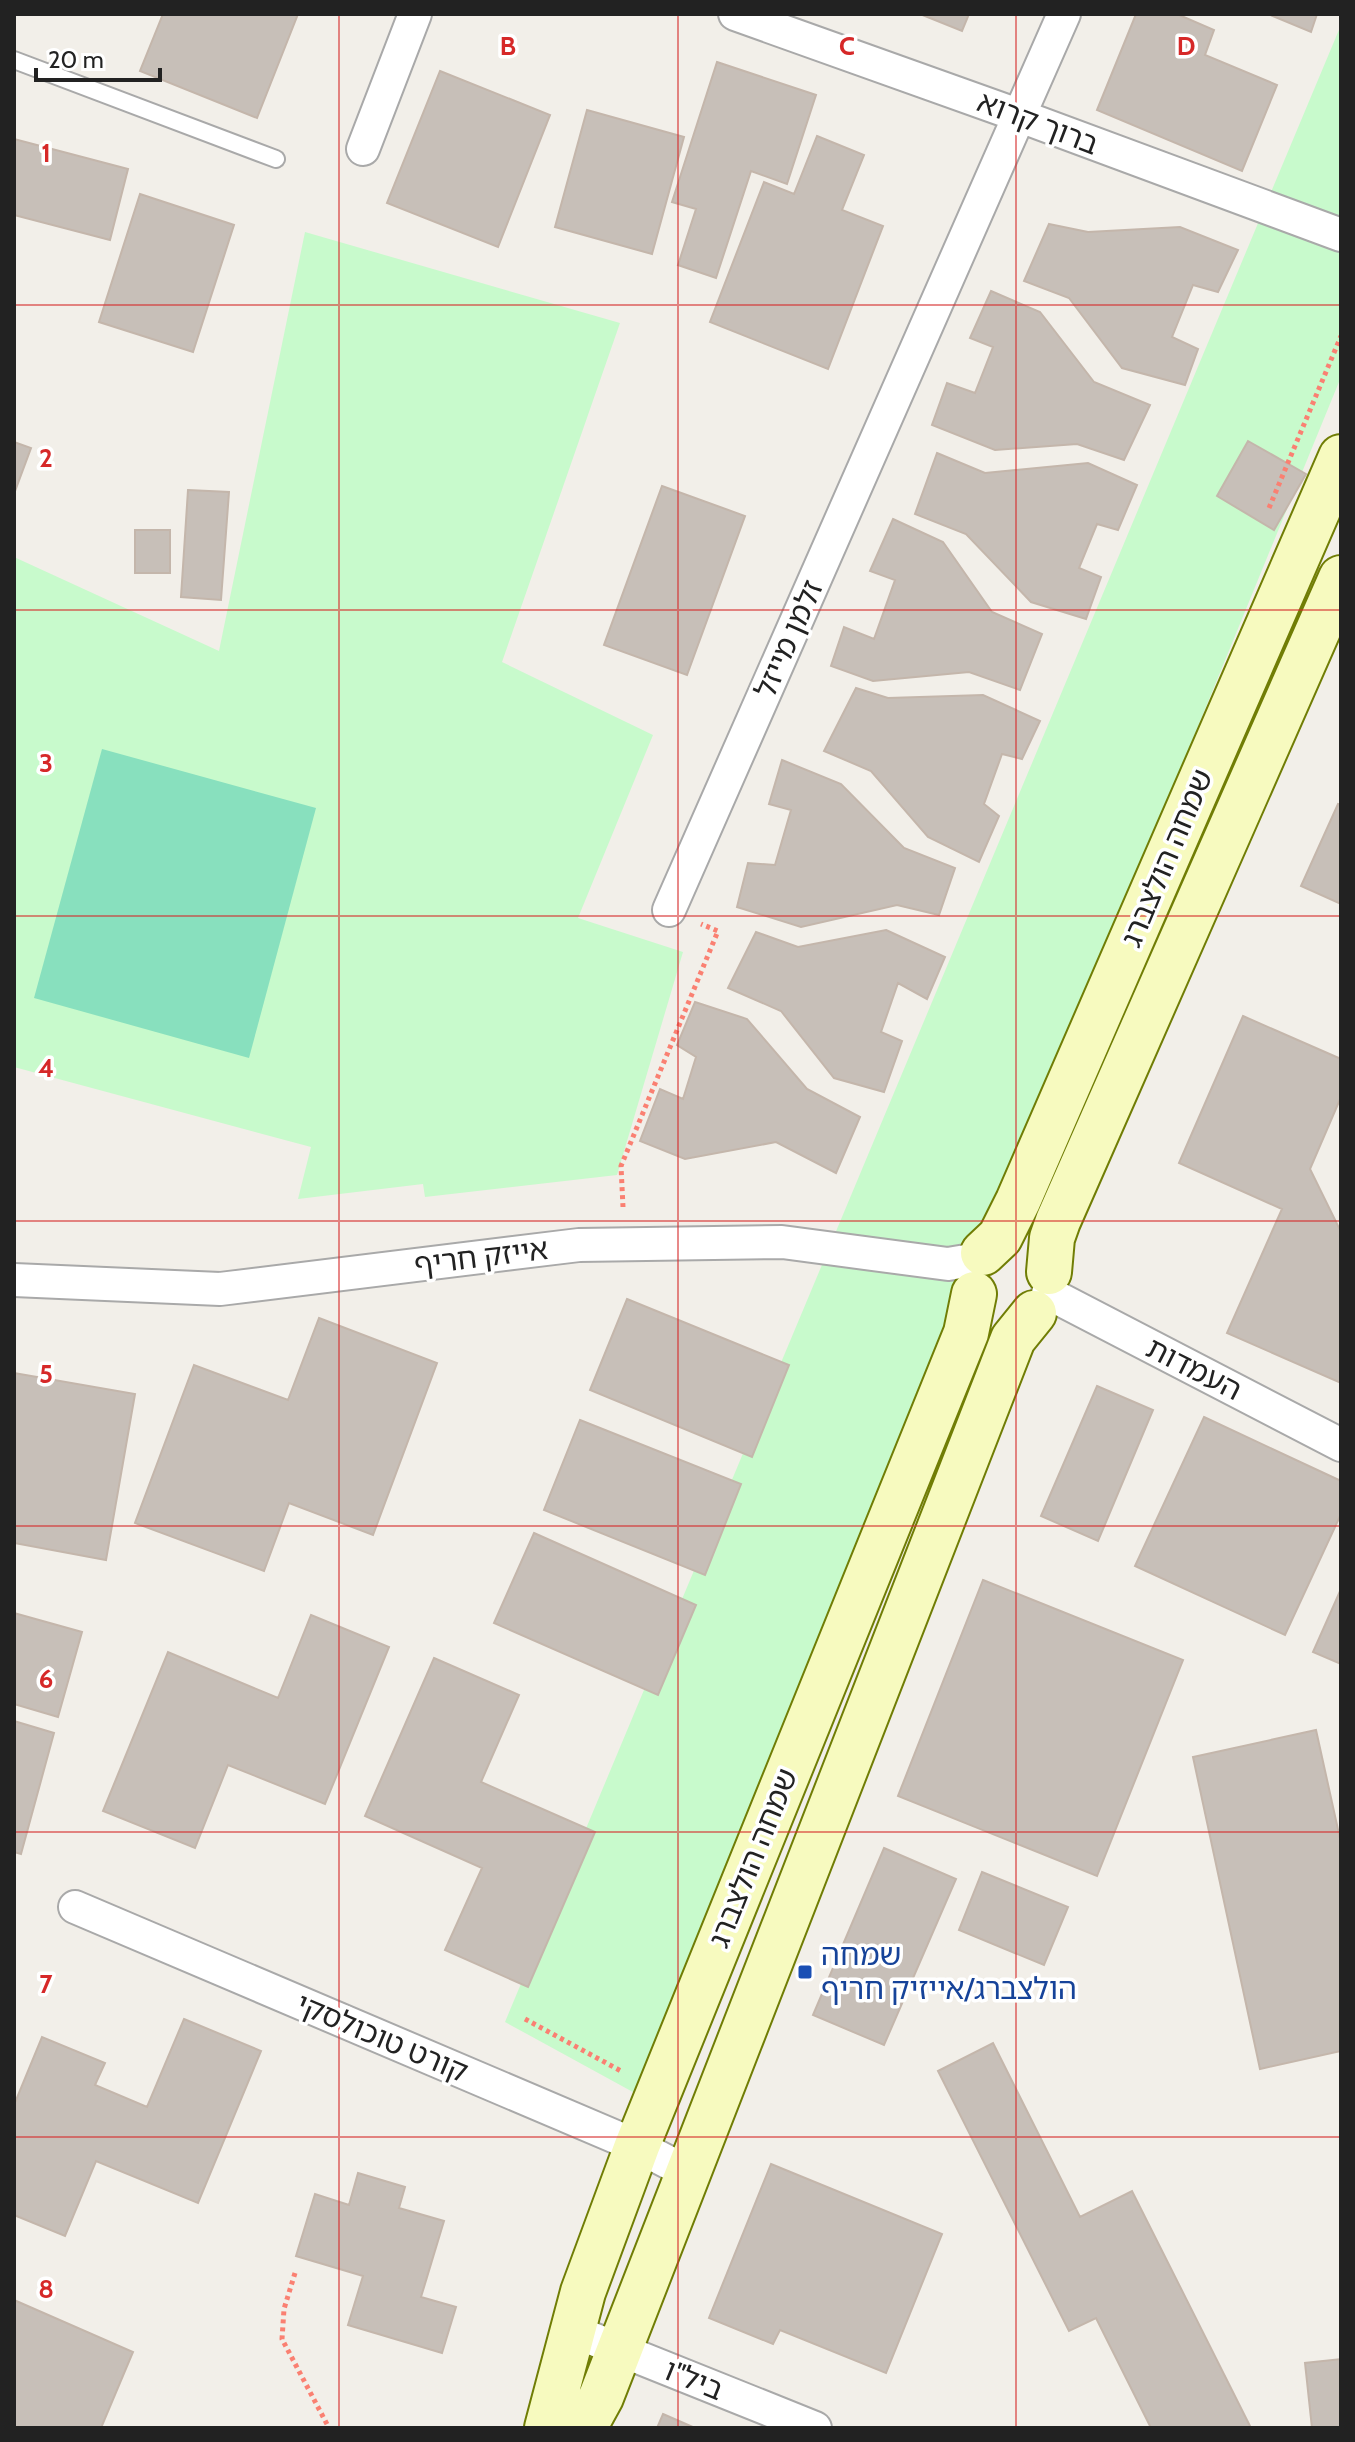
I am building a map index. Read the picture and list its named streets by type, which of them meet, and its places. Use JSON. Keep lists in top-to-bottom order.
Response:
{
  "streets": {
    "street": [
      "ברוך קרוא",
      "זלמן מייזל",
      "שמחה הולצברג",
      "אייזק חריף",
      "העמדות",
      "קורט טוכולסקי",
      "ביל\"ו"
    ]
  },
  "crossings": [
    ["ברוך קרוא", "זלמן מייזל"],
    ["שמחה הולצברג", "אייזק חריף"],
    ["שמחה הולצברג", "העמדות"],
    ["שמחה הולצברג", "קורט טוכולסקי"],
    ["שמחה הולצברג", "ביל\"ו"],
    ["אייזק חריף", "העמדות"]
  ],
  "places": {
    "transit": ["שמחה הולצברג/אייזיק חריף"]
  },
  "scale_bar": "20 m",
  "grid": {
    "columns": ["B", "C", "D"],
    "rows": [
      "1",
      "2",
      "3",
      "4",
      "5",
      "6",
      "7",
      "8"
    ]
  }
}
